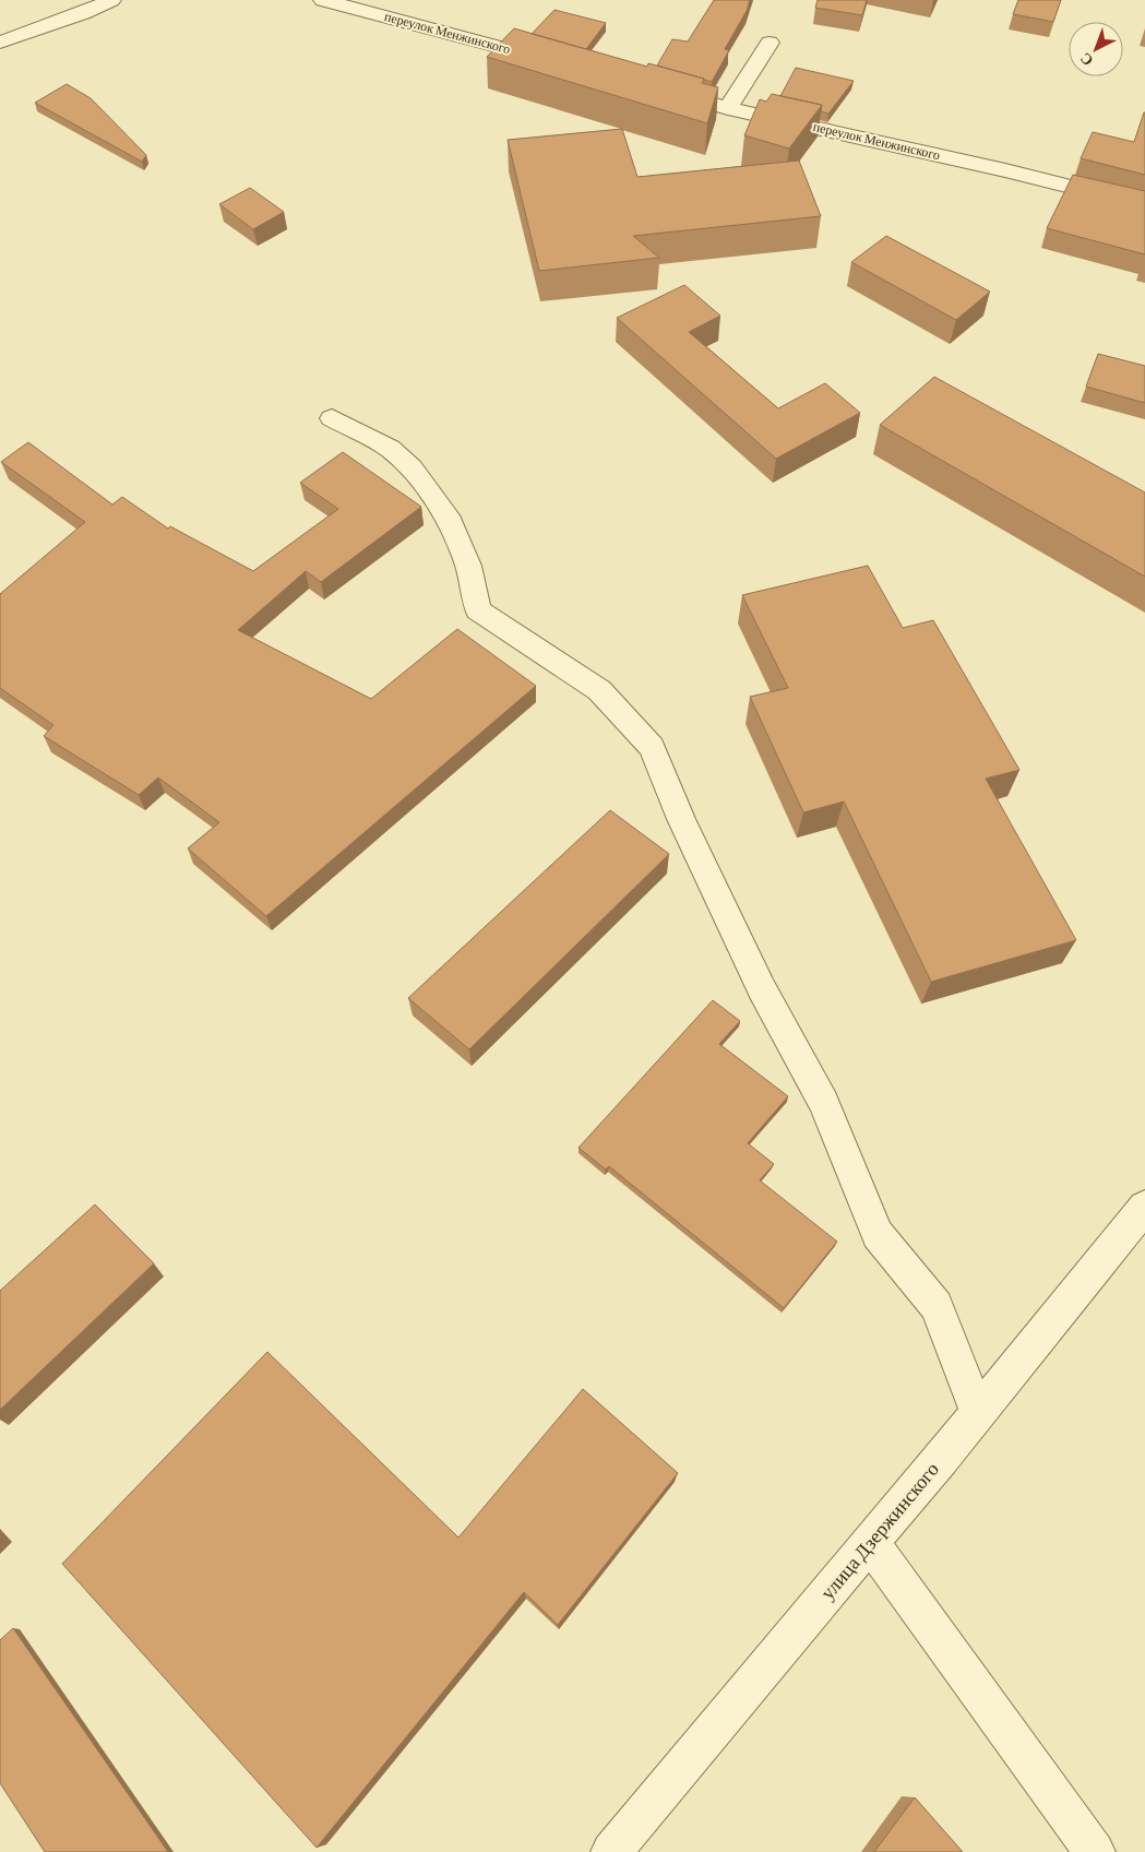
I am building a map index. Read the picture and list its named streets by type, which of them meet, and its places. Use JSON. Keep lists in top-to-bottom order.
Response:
{
  "streets": {
    "street": ["переулок Менжинского", "улица Дзержинского"]
  },
  "north": "bottom left"
}
